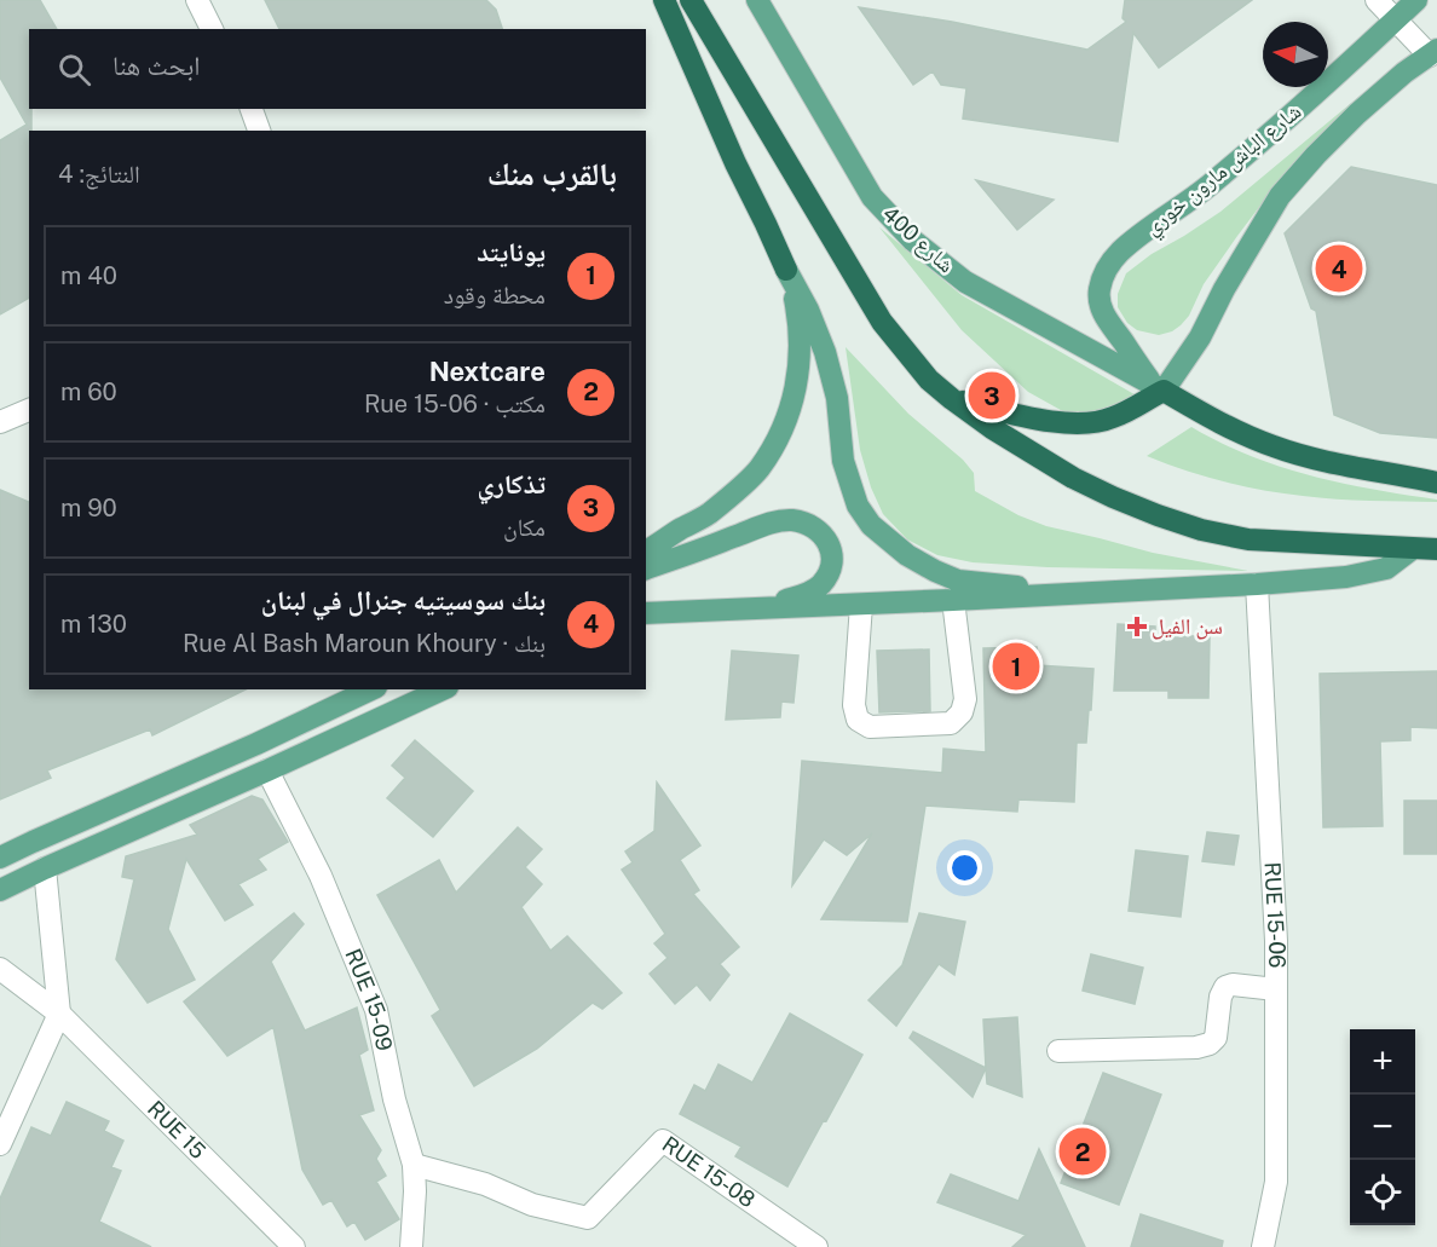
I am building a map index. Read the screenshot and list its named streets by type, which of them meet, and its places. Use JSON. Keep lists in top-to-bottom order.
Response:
{
  "streets": {
    "main road": ["شارع الباش مارون خوري", "شارع 400"],
    "street": [
      "RUE 15-06",
      "RUE 15-09",
      "RUE 15",
      "RUE 15-08"
    ]
  },
  "crossings": [
    ["شارع الباش مارون خوري", "شارع 400"],
    ["RUE 15-09", "RUE 15-08"]
  ],
  "places": {
    "health": ["سن الفيل"]
  },
  "north": "left",
  "page": {
    "search": "ابحث هنا",
    "heading": ["بالقرب منك", "النتائج: 4"],
    "list": [
      {
        "mark": "1",
        "name": "يونايتد",
        "note": "محطة وقود",
        "value": "40 m"
      },
      {
        "mark": "2",
        "name": "Nextcare",
        "note": "مكتب · Rue 15-06",
        "value": "60 m"
      },
      {
        "mark": "3",
        "name": "تذكاري",
        "note": "مكان",
        "value": "90 m"
      },
      {
        "mark": "4",
        "name": "بنك سوسيتيه جنرال في لبنان",
        "note": "بنك · Rue Al Bash Maroun Khoury",
        "value": "130 m"
      }
    ],
    "pins": [
      "4",
      "3",
      "1",
      "2"
    ],
    "map_buttons": ["+", "−"]
  }
}
